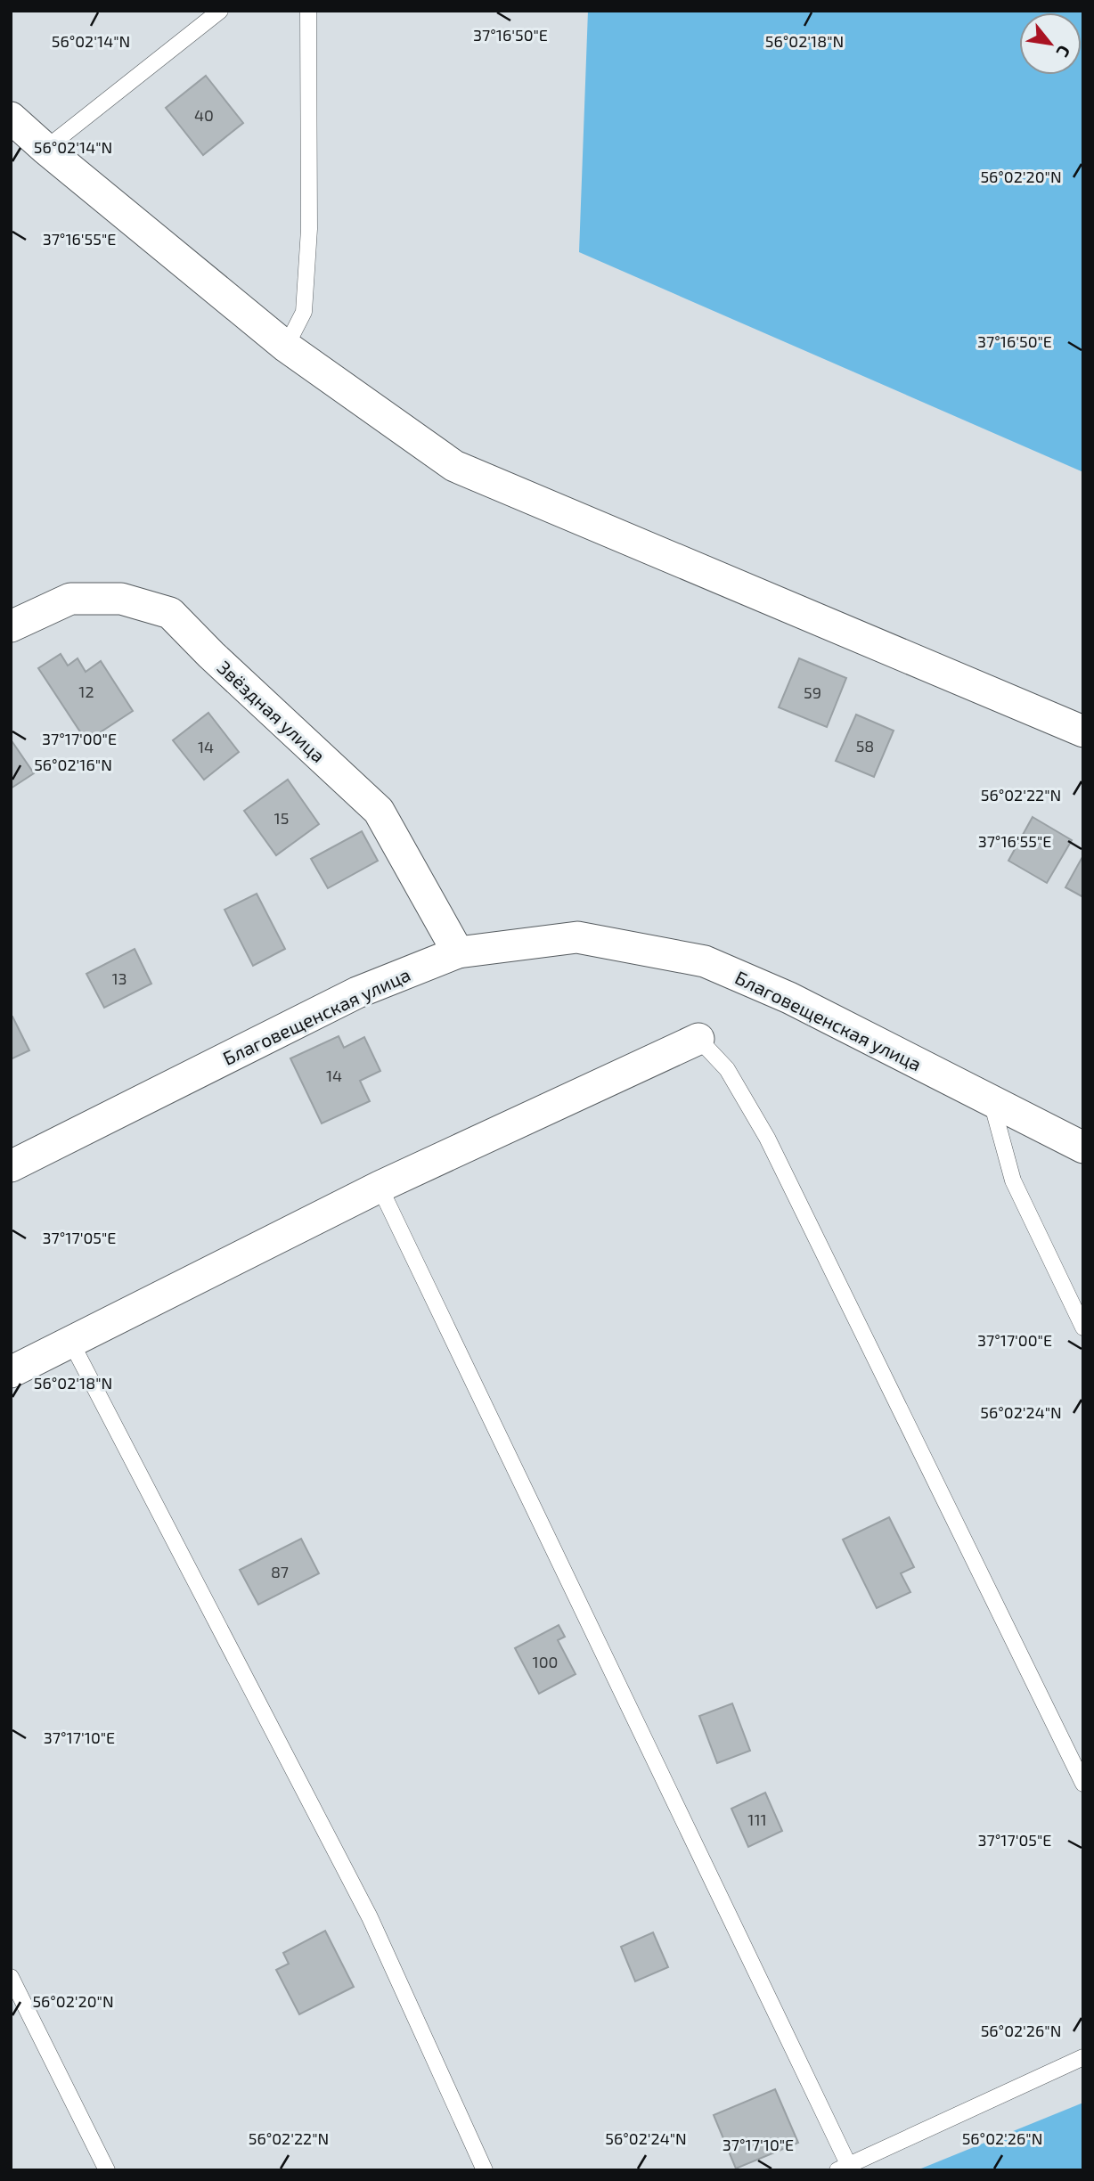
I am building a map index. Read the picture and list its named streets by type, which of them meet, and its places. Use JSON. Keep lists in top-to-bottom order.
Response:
{
  "streets": {
    "street": ["Звёздная улица", "Благовещенская улица"]
  },
  "crossings": [
    ["Звёздная улица", "Благовещенская улица"]
  ],
  "house_numbers": [
    "40",
    "12",
    "59",
    "58",
    "14",
    "15",
    "13",
    "14",
    "87",
    "100",
    "111"
  ],
  "north": "bottom right",
  "coordinates": [
    "37°16'50\"E",
    "56°02'18\"N",
    "56°02'14\"N",
    "56°02'20\"N",
    "37°16'55\"E",
    "37°17'00\"E",
    "56°02'16\"N",
    "56°02'22\"N",
    "37°17'05\"E",
    "56°02'24\"N",
    "37°17'10\"E",
    "56°02'26\"N"
  ]
}
